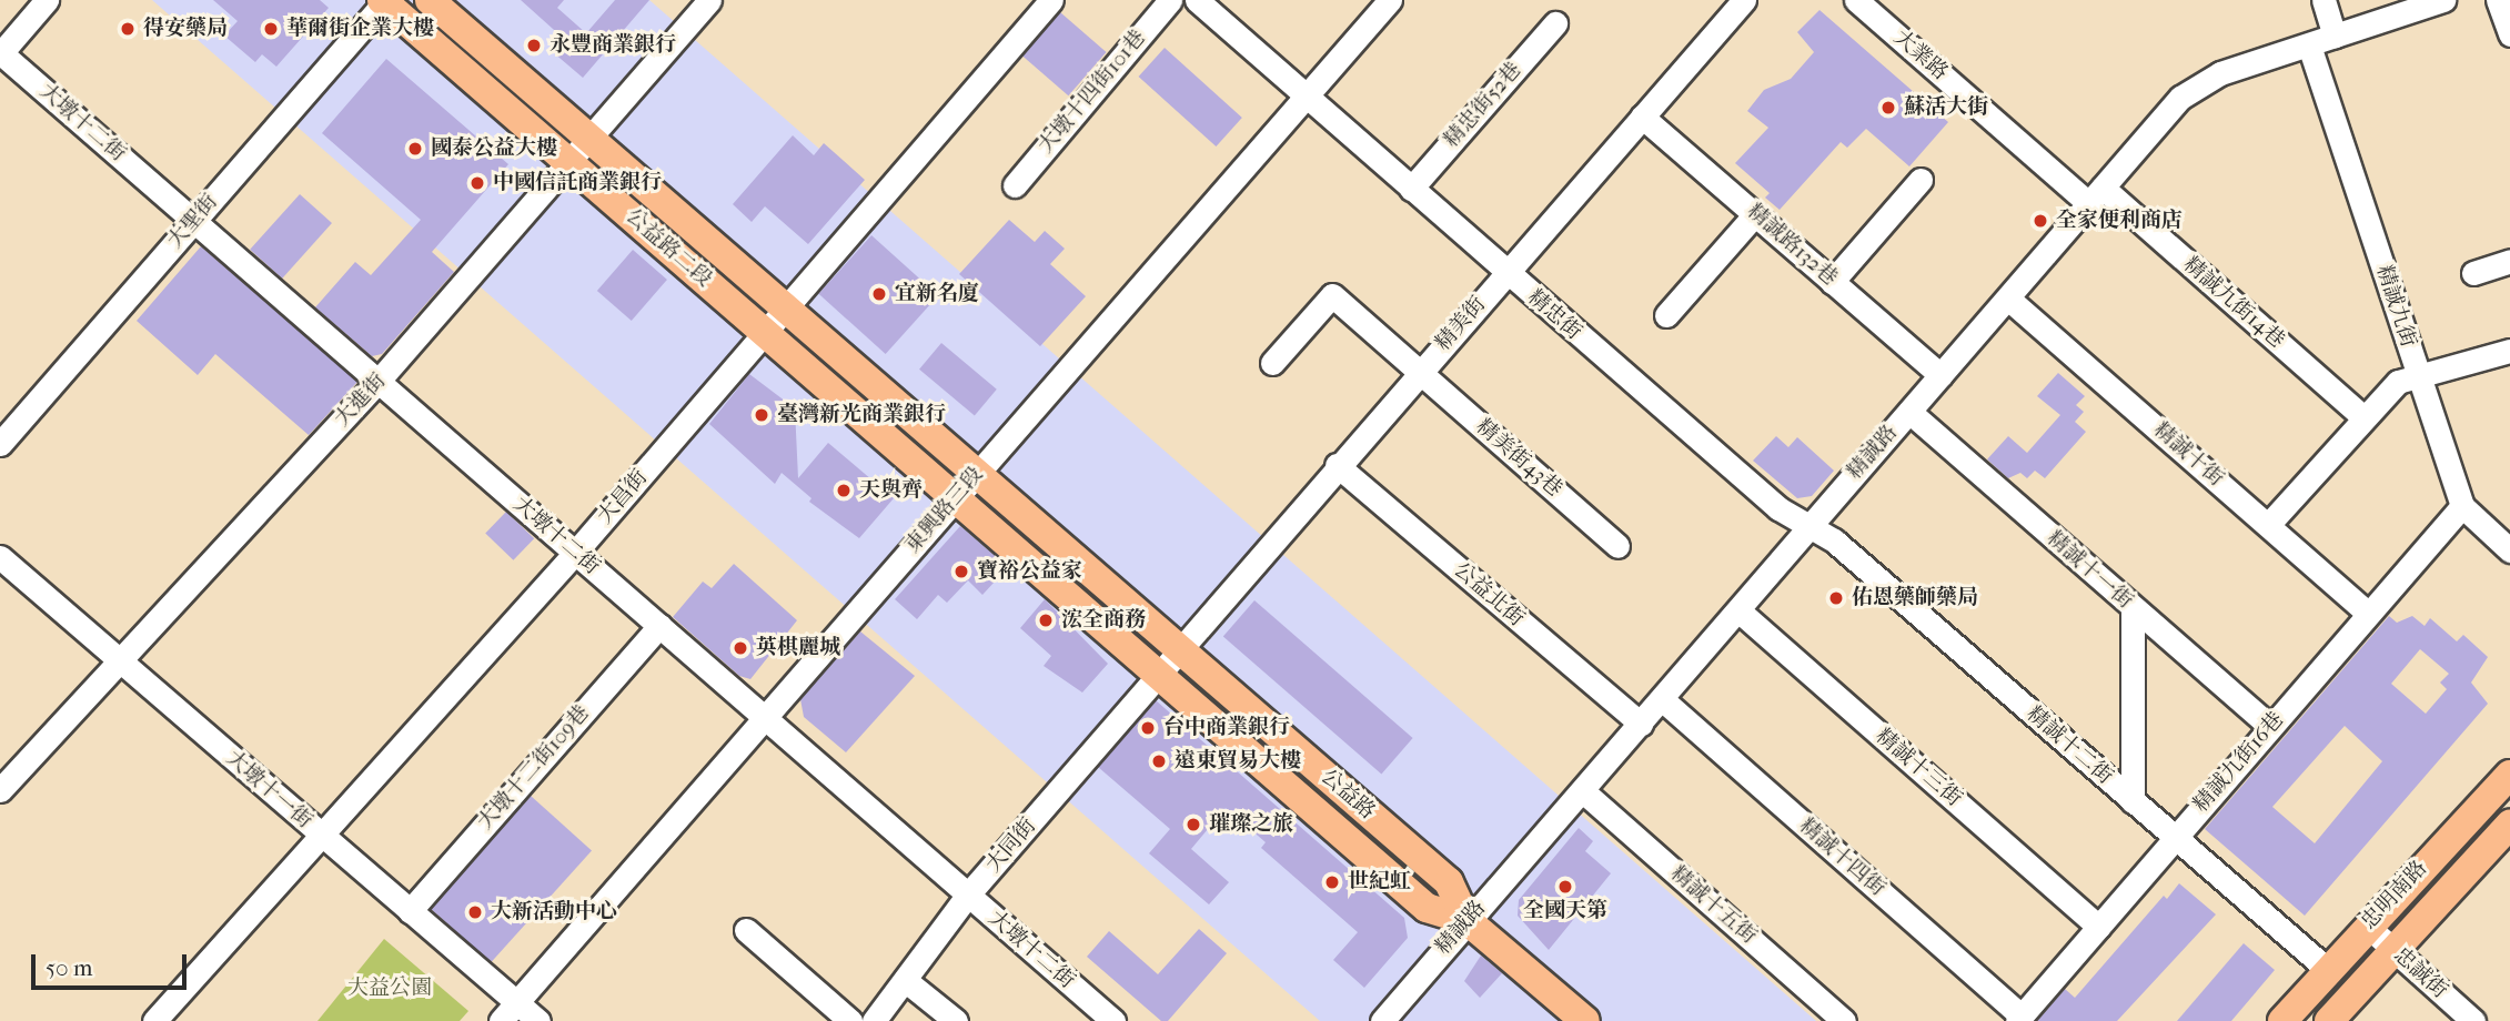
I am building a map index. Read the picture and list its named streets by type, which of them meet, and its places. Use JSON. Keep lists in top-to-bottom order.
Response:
{
  "streets": {
    "main road": ["公益路二段", "公益路", "忠明南路"],
    "street": [
      "大業路",
      "大墩十四街101巷",
      "精忠街52巷",
      "大墩十二街",
      "大聖街",
      "精誠路132巷",
      "精誠九街14巷",
      "精誠九街",
      "精忠街",
      "精美街",
      "大進街",
      "精誠路",
      "精誠十街",
      "精美街43巷",
      "大昌街",
      "東興路三段",
      "精誠十一街",
      "公益北街",
      "精誠十二街",
      "精誠九街16巷",
      "大墩十二街109巷",
      "精誠十三街",
      "大墩十一街",
      "大同街",
      "精誠十四街",
      "精誠十五街",
      "忠誠街"
    ]
  },
  "crossings": [
    ["大業路", "精誠九街14巷"],
    ["大業路", "精誠路"],
    ["精忠街52巷", "精忠街"],
    ["大墩十二街", "大聖街"],
    ["大墩十二街", "大進街"],
    ["大墩十二街", "大昌街"],
    ["大墩十二街", "東興路三段"],
    ["大墩十二街", "大墩十二街109巷"],
    ["大墩十二街", "大同街"],
    ["大聖街", "公益路二段"],
    ["精誠路132巷", "精美街"],
    ["精誠路132巷", "精誠路"],
    ["公益路二段", "大進街"],
    ["公益路二段", "大昌街"],
    ["公益路二段", "東興路三段"],
    ["公益路二段", "公益路"],
    ["精誠九街14巷", "精誠路"],
    ["精誠九街", "精誠路"],
    ["精誠九街", "精誠九街16巷"],
    ["精忠街", "精美街"],
    ["精忠街", "精誠路"],
    ["精忠街", "東興路三段"],
    ["精忠街", "精誠十二街"],
    ["精美街", "精美街43巷"],
    ["精美街", "公益北街"],
    ["精美街", "公益路"],
    ["大進街", "大墩十一街"],
    ["精誠路", "精誠十街"],
    ["精誠路", "精誠十一街"],
    ["精誠路", "公益北街"],
    ["精誠路", "精誠十二街"],
    ["精誠路", "精誠十三街"],
    ["精誠路", "公益路"],
    ["精誠路", "精誠十四街"],
    ["精誠路", "精誠十五街"],
    ["精誠十街", "精誠九街16巷"],
    ["大昌街", "大墩十一街"],
    ["東興路三段", "大墩十一街"],
    ["東興路三段", "公益路"],
    ["精誠十一街", "精誠九街16巷"],
    ["精誠十二街", "精誠九街16巷"],
    ["精誠十二街", "忠明南路"],
    ["精誠九街16巷", "精誠十三街"],
    ["精誠九街16巷", "精誠十四街"],
    ["大墩十二街109巷", "大墩十一街"],
    ["公益路", "大同街"],
    ["忠明南路", "忠誠街"]
  ],
  "parks": ["大益公園"],
  "places": [
    "得安藥局",
    "華爾街企業大樓",
    "永豐商業銀行",
    "蘇活大街",
    "國泰公益大樓",
    "中國信託商業銀行",
    "全家便利商店",
    "宜新名廈",
    "臺灣新光商業銀行",
    "天與齊",
    "寶裕公益家",
    "佑恩藥師藥局",
    "浤全商務",
    "英棋麗城",
    "台中商業銀行",
    "遠東貿易大樓",
    "璀璨之旅",
    "世紀虹",
    "全國天第",
    "大新活動中心"
  ],
  "scale_bar": "50 m"
}
